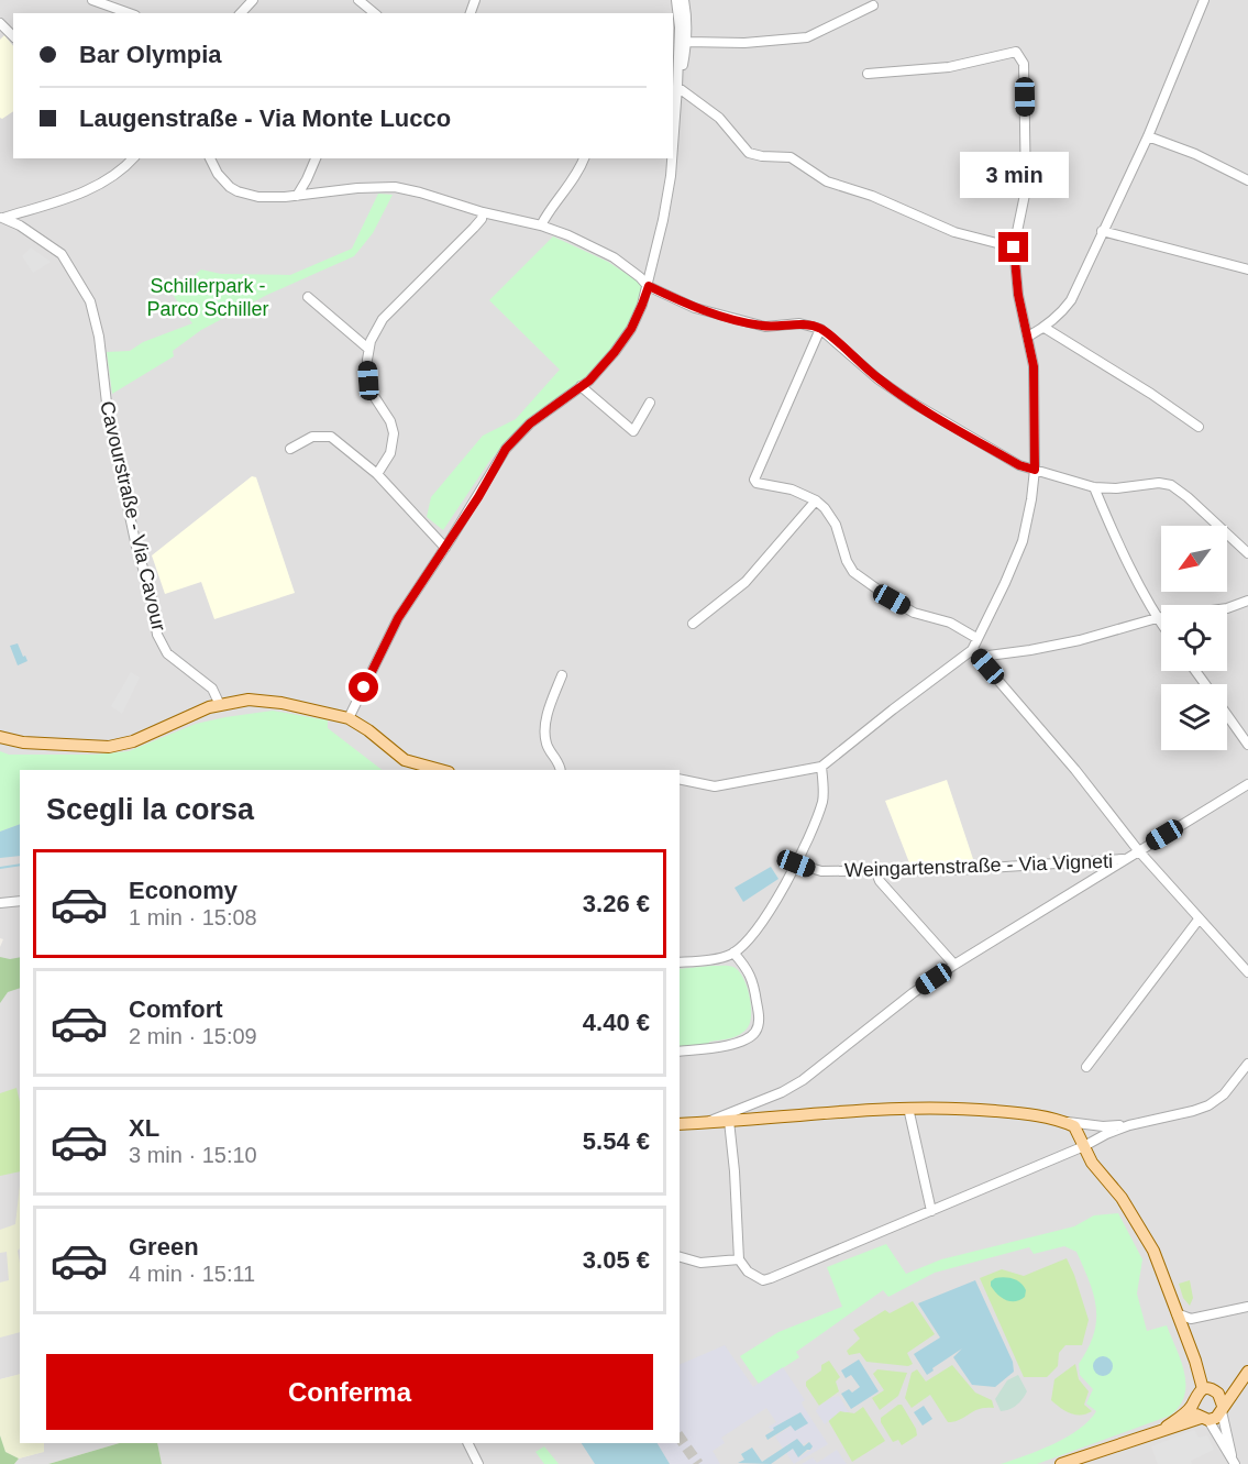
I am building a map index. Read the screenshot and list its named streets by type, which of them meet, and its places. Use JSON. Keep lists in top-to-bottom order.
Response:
{
  "streets": {
    "street": ["Cavourstraße - Via Cavour", "Weingartenstraße - Via Vigneti"]
  },
  "parks": ["Schillerpark - Parco Schiller"],
  "north": "bottom left",
  "page": {
    "banner": ["Bar Olympia", "Laugenstraße - Via Monte Lucco"],
    "bubble": "3 min",
    "heading": "Scegli la corsa",
    "list": [
      {
        "name": "Economy",
        "note": "1 min · 15:08",
        "value": "3.26 €"
      },
      {
        "name": "Comfort",
        "note": "2 min · 15:09",
        "value": "4.40 €"
      },
      {
        "name": "XL",
        "note": "3 min · 15:10",
        "value": "5.54 €"
      },
      {
        "name": "Green",
        "note": "4 min · 15:11",
        "value": "3.05 €"
      }
    ],
    "buttons": "Conferma"
  }
}
